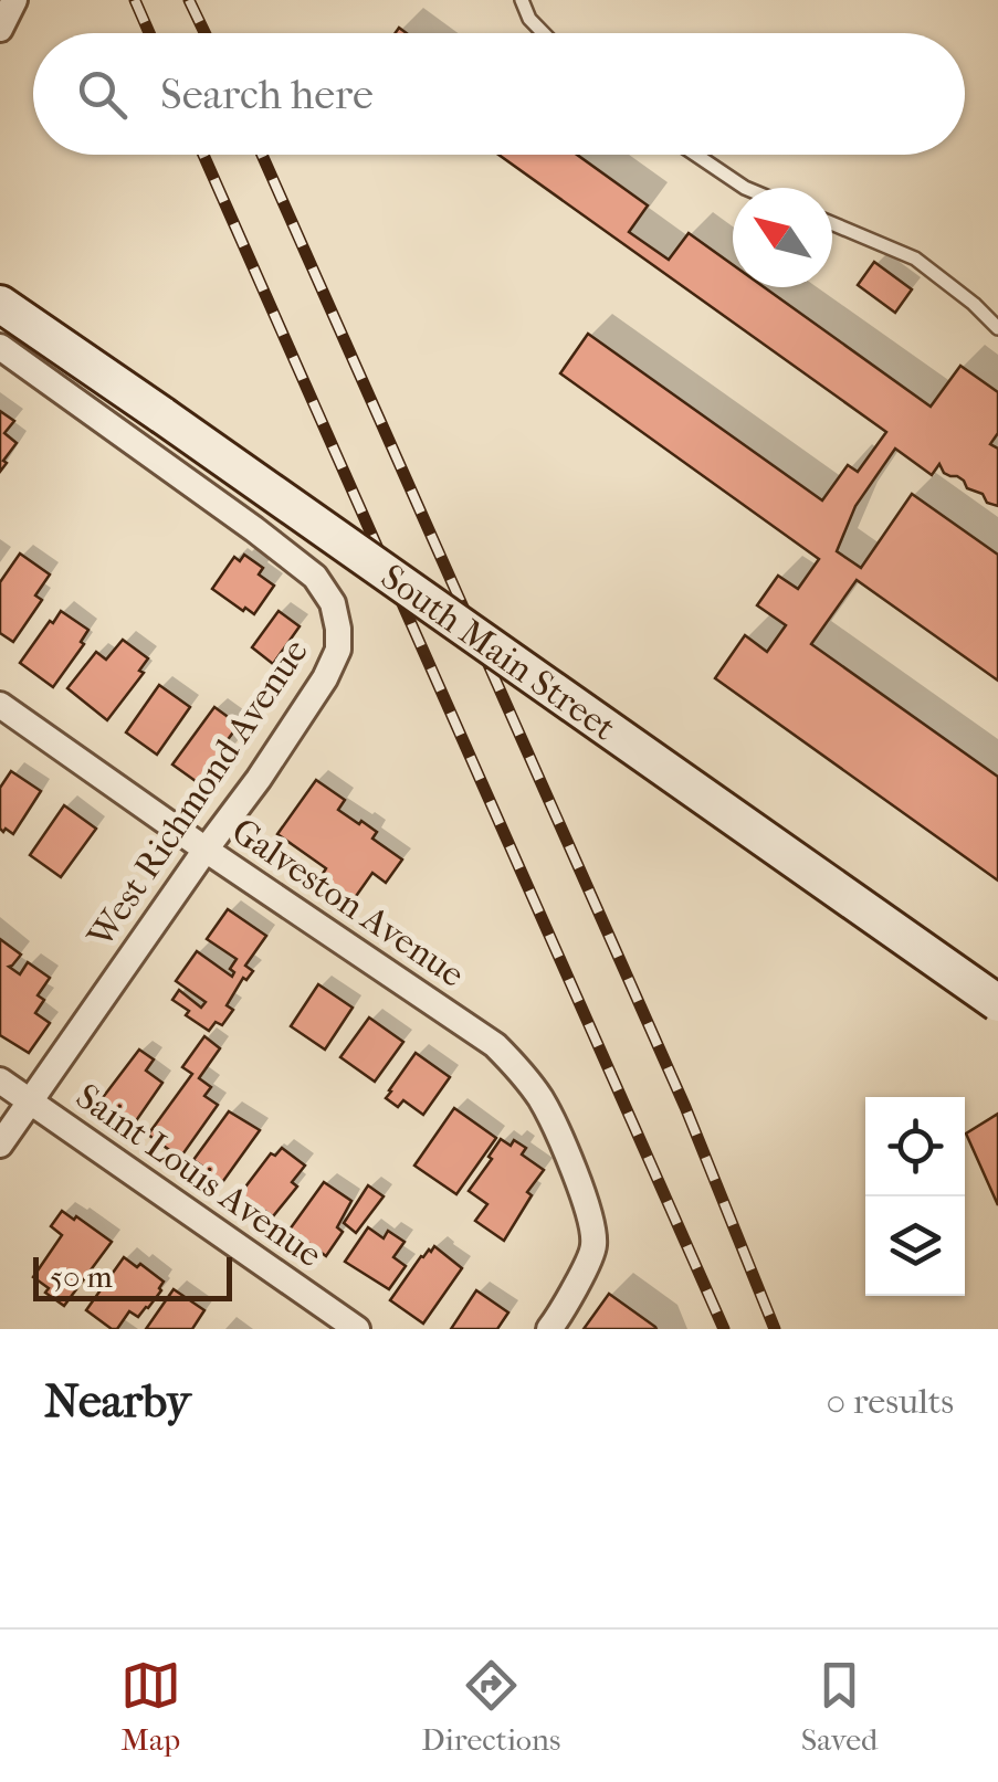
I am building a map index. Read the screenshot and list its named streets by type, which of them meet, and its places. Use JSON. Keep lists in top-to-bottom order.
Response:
{
  "streets": {
    "street": [
      "South Main Street",
      "West Richmond Avenue",
      "Galveston Avenue",
      "Saint Louis Avenue"
    ]
  },
  "crossings": [
    ["West Richmond Avenue", "Galveston Avenue"],
    ["West Richmond Avenue", "Saint Louis Avenue"]
  ],
  "scale_bar": "50 m",
  "north": "top left",
  "page": {
    "search": "Search here",
    "scale": "50 m",
    "heading": ["Nearby", "0 results"],
    "nav": ["Map", "Directions", "Saved"]
  }
}
